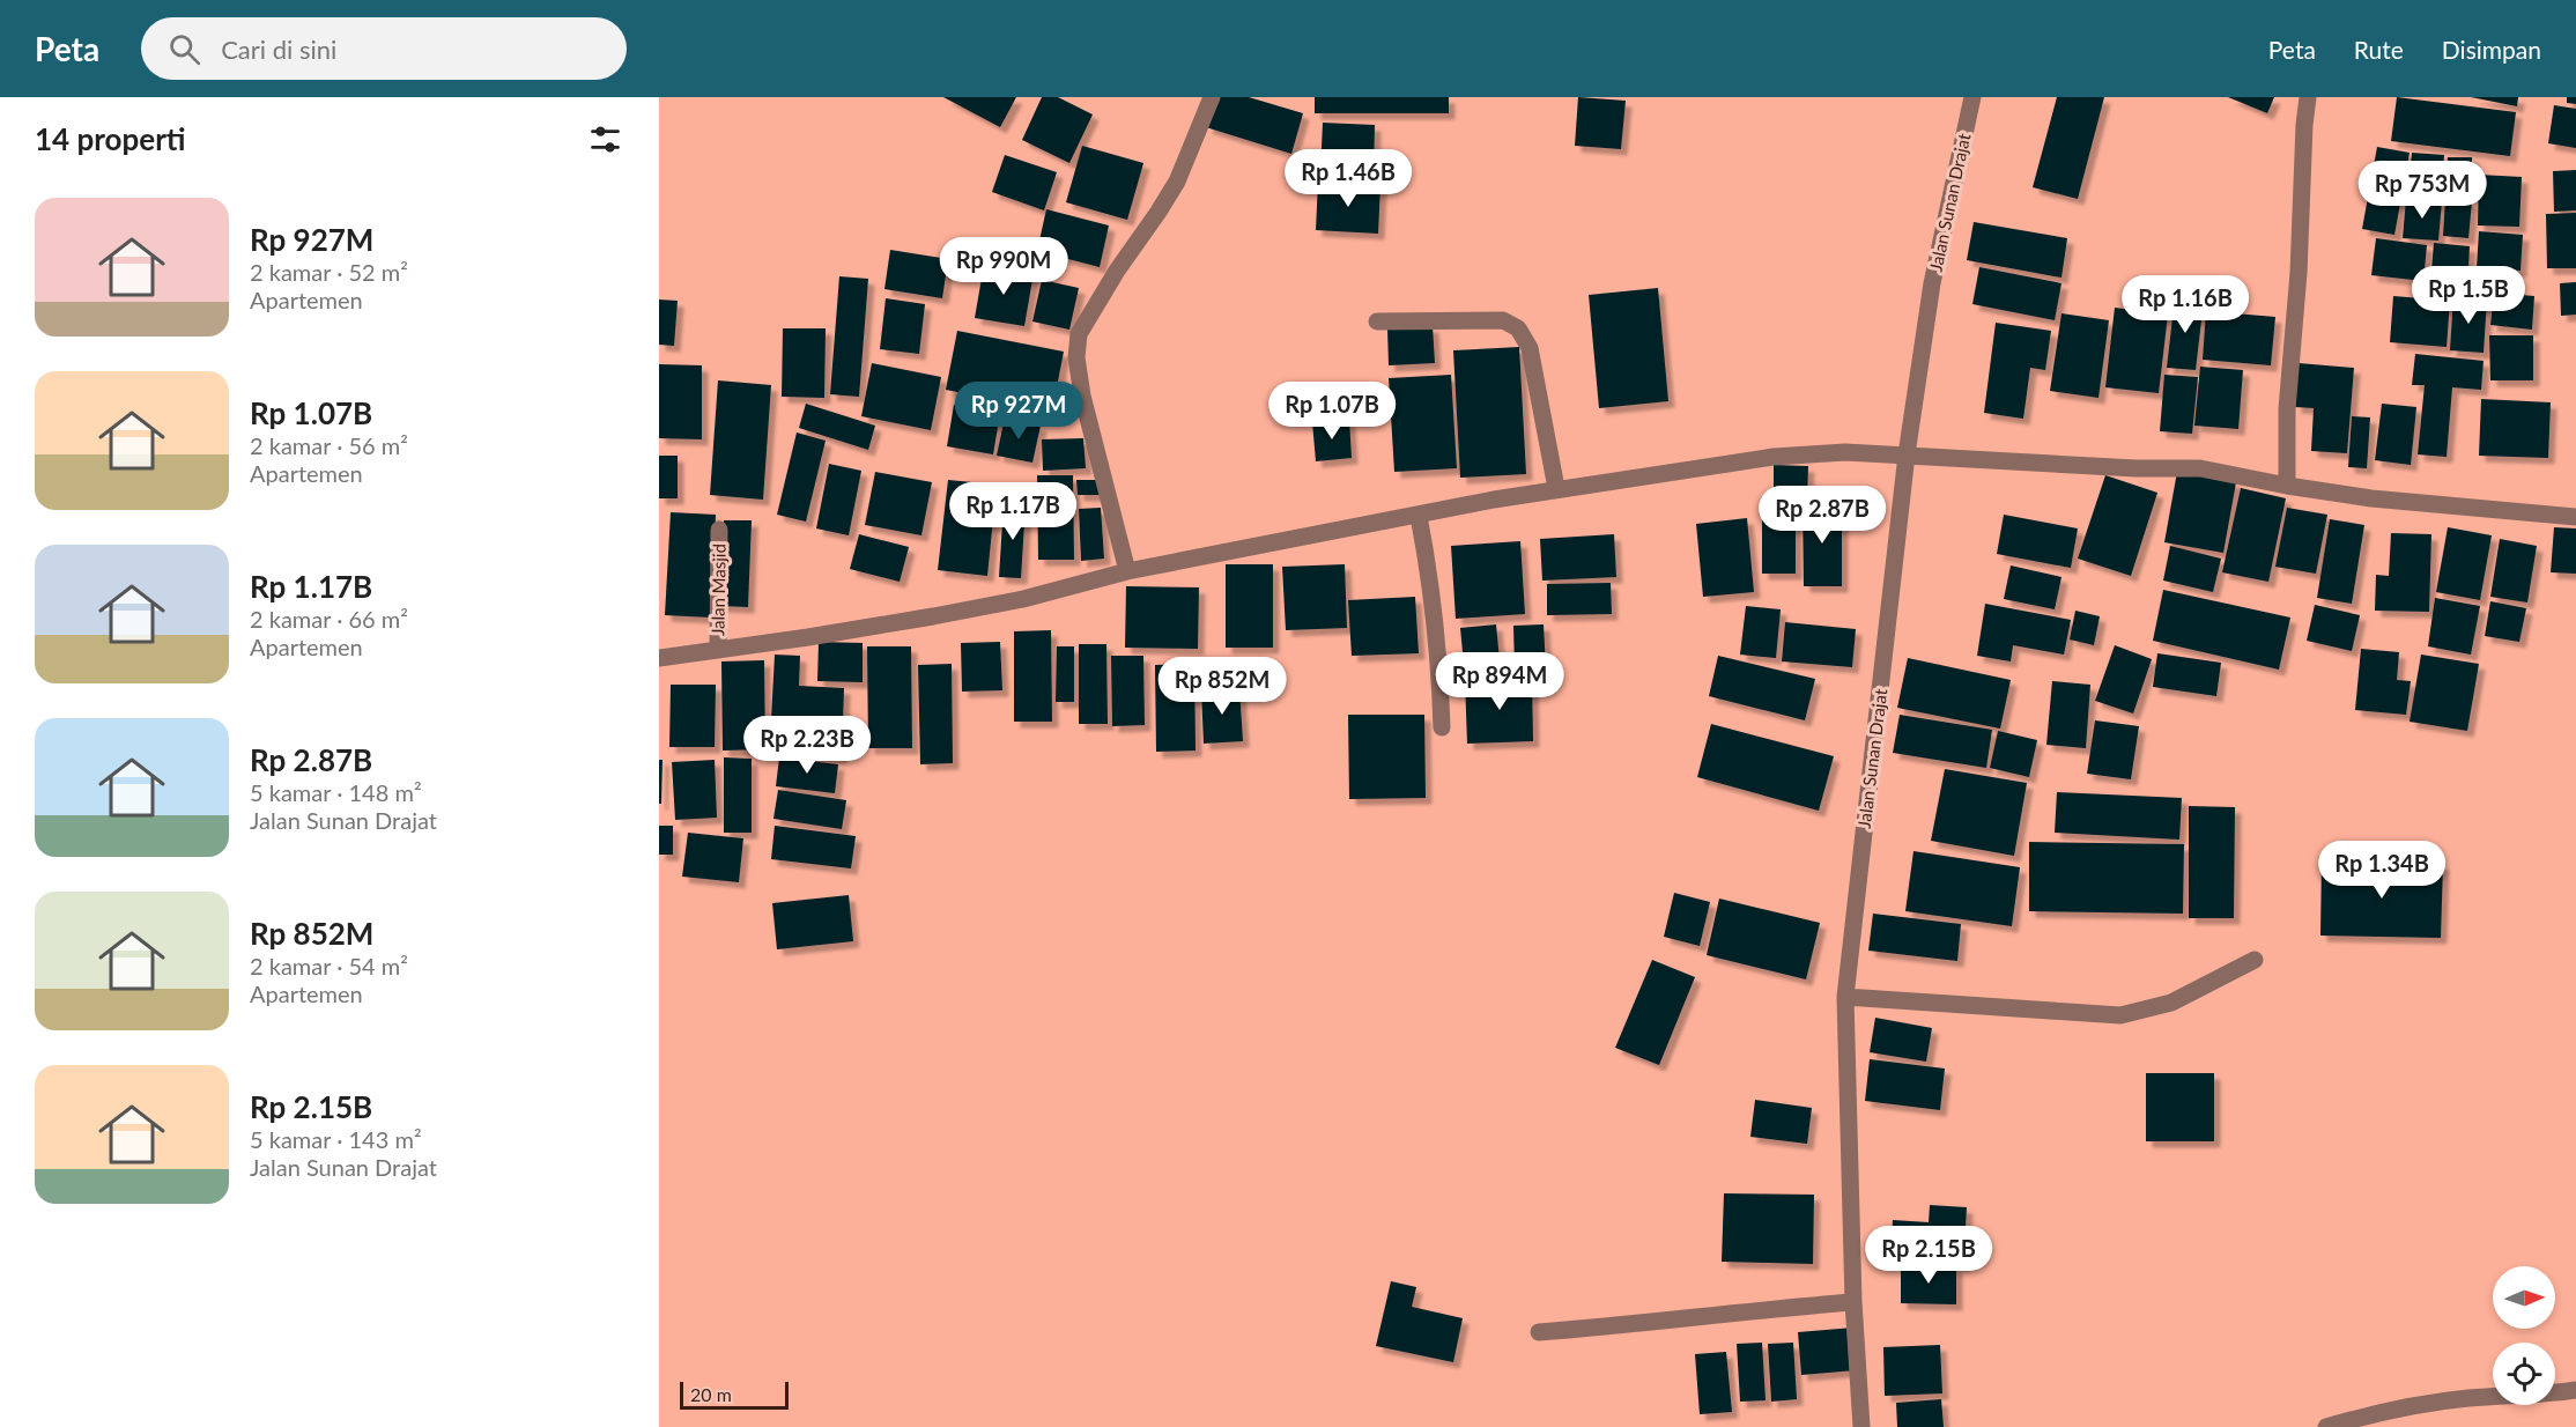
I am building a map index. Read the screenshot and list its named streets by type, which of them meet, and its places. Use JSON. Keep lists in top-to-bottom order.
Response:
{
  "streets": {
    "street": ["Jalan Sunan Drajat", "Jalan Masjid"]
  },
  "scale_bar": "20 m",
  "north": "right",
  "page": {
    "header": "Peta",
    "search": "Cari di sini",
    "nav": ["Peta", "Rute", "Disimpan"],
    "heading": "14 properti",
    "price": [
      "Rp 1.46B",
      "Rp 753M",
      "Rp 990M",
      "Rp 1.5B",
      "Rp 1.16B",
      "Rp 927M",
      "Rp 1.07B",
      "Rp 1.17B",
      "Rp 2.87B",
      "Rp 894M",
      "Rp 852M",
      "Rp 2.23B",
      "Rp 1.34B",
      "Rp 2.15B"
    ],
    "list": [
      {
        "name": "Rp 927M",
        "note": "2 kamar · 52 m² · Apartemen"
      },
      {
        "name": "Rp 1.07B",
        "note": "2 kamar · 56 m² · Apartemen"
      },
      {
        "name": "Rp 1.17B",
        "note": "2 kamar · 66 m² · Apartemen"
      },
      {
        "name": "Rp 2.87B",
        "note": "5 kamar · 148 m² · Jalan Sunan Drajat"
      },
      {
        "name": "Rp 852M",
        "note": "2 kamar · 54 m² · Apartemen"
      },
      {
        "name": "Rp 2.15B",
        "note": "5 kamar · 143 m² · Jalan Sunan Drajat"
      }
    ],
    "scale": "20 m"
  }
}
